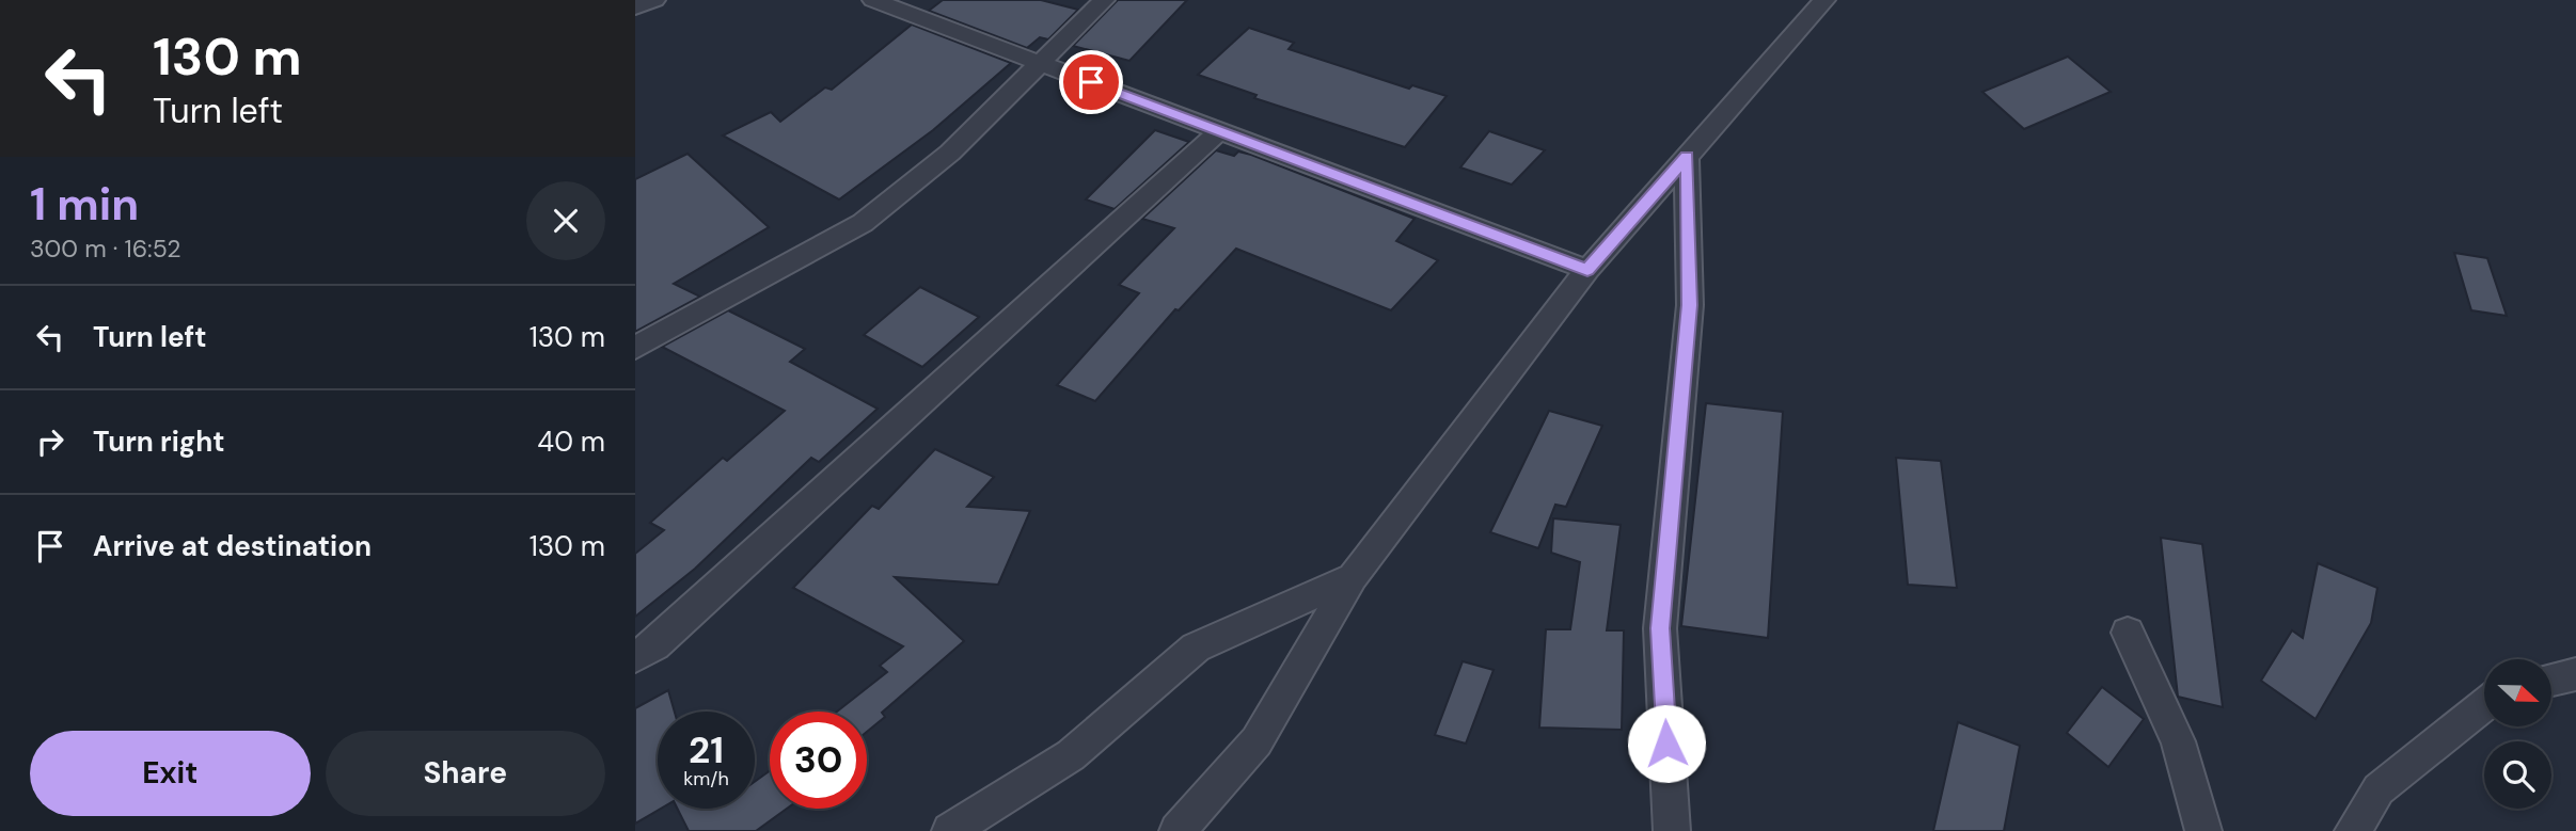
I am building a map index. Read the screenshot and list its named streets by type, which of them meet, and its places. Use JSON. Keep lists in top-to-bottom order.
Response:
{
  "north": "right",
  "page": {
    "turn": ["130 m", "Turn left"],
    "heading": ["1 min", "300 m · 16:52"],
    "list": [
      {
        "name": "Turn left",
        "value": "130 m"
      },
      {
        "name": "Turn right",
        "value": "40 m"
      },
      {
        "name": "Arrive at destination",
        "value": "130 m"
      }
    ],
    "speed": "21 km/h",
    "limit": "30",
    "buttons": ["Exit", "Share"]
  }
}
